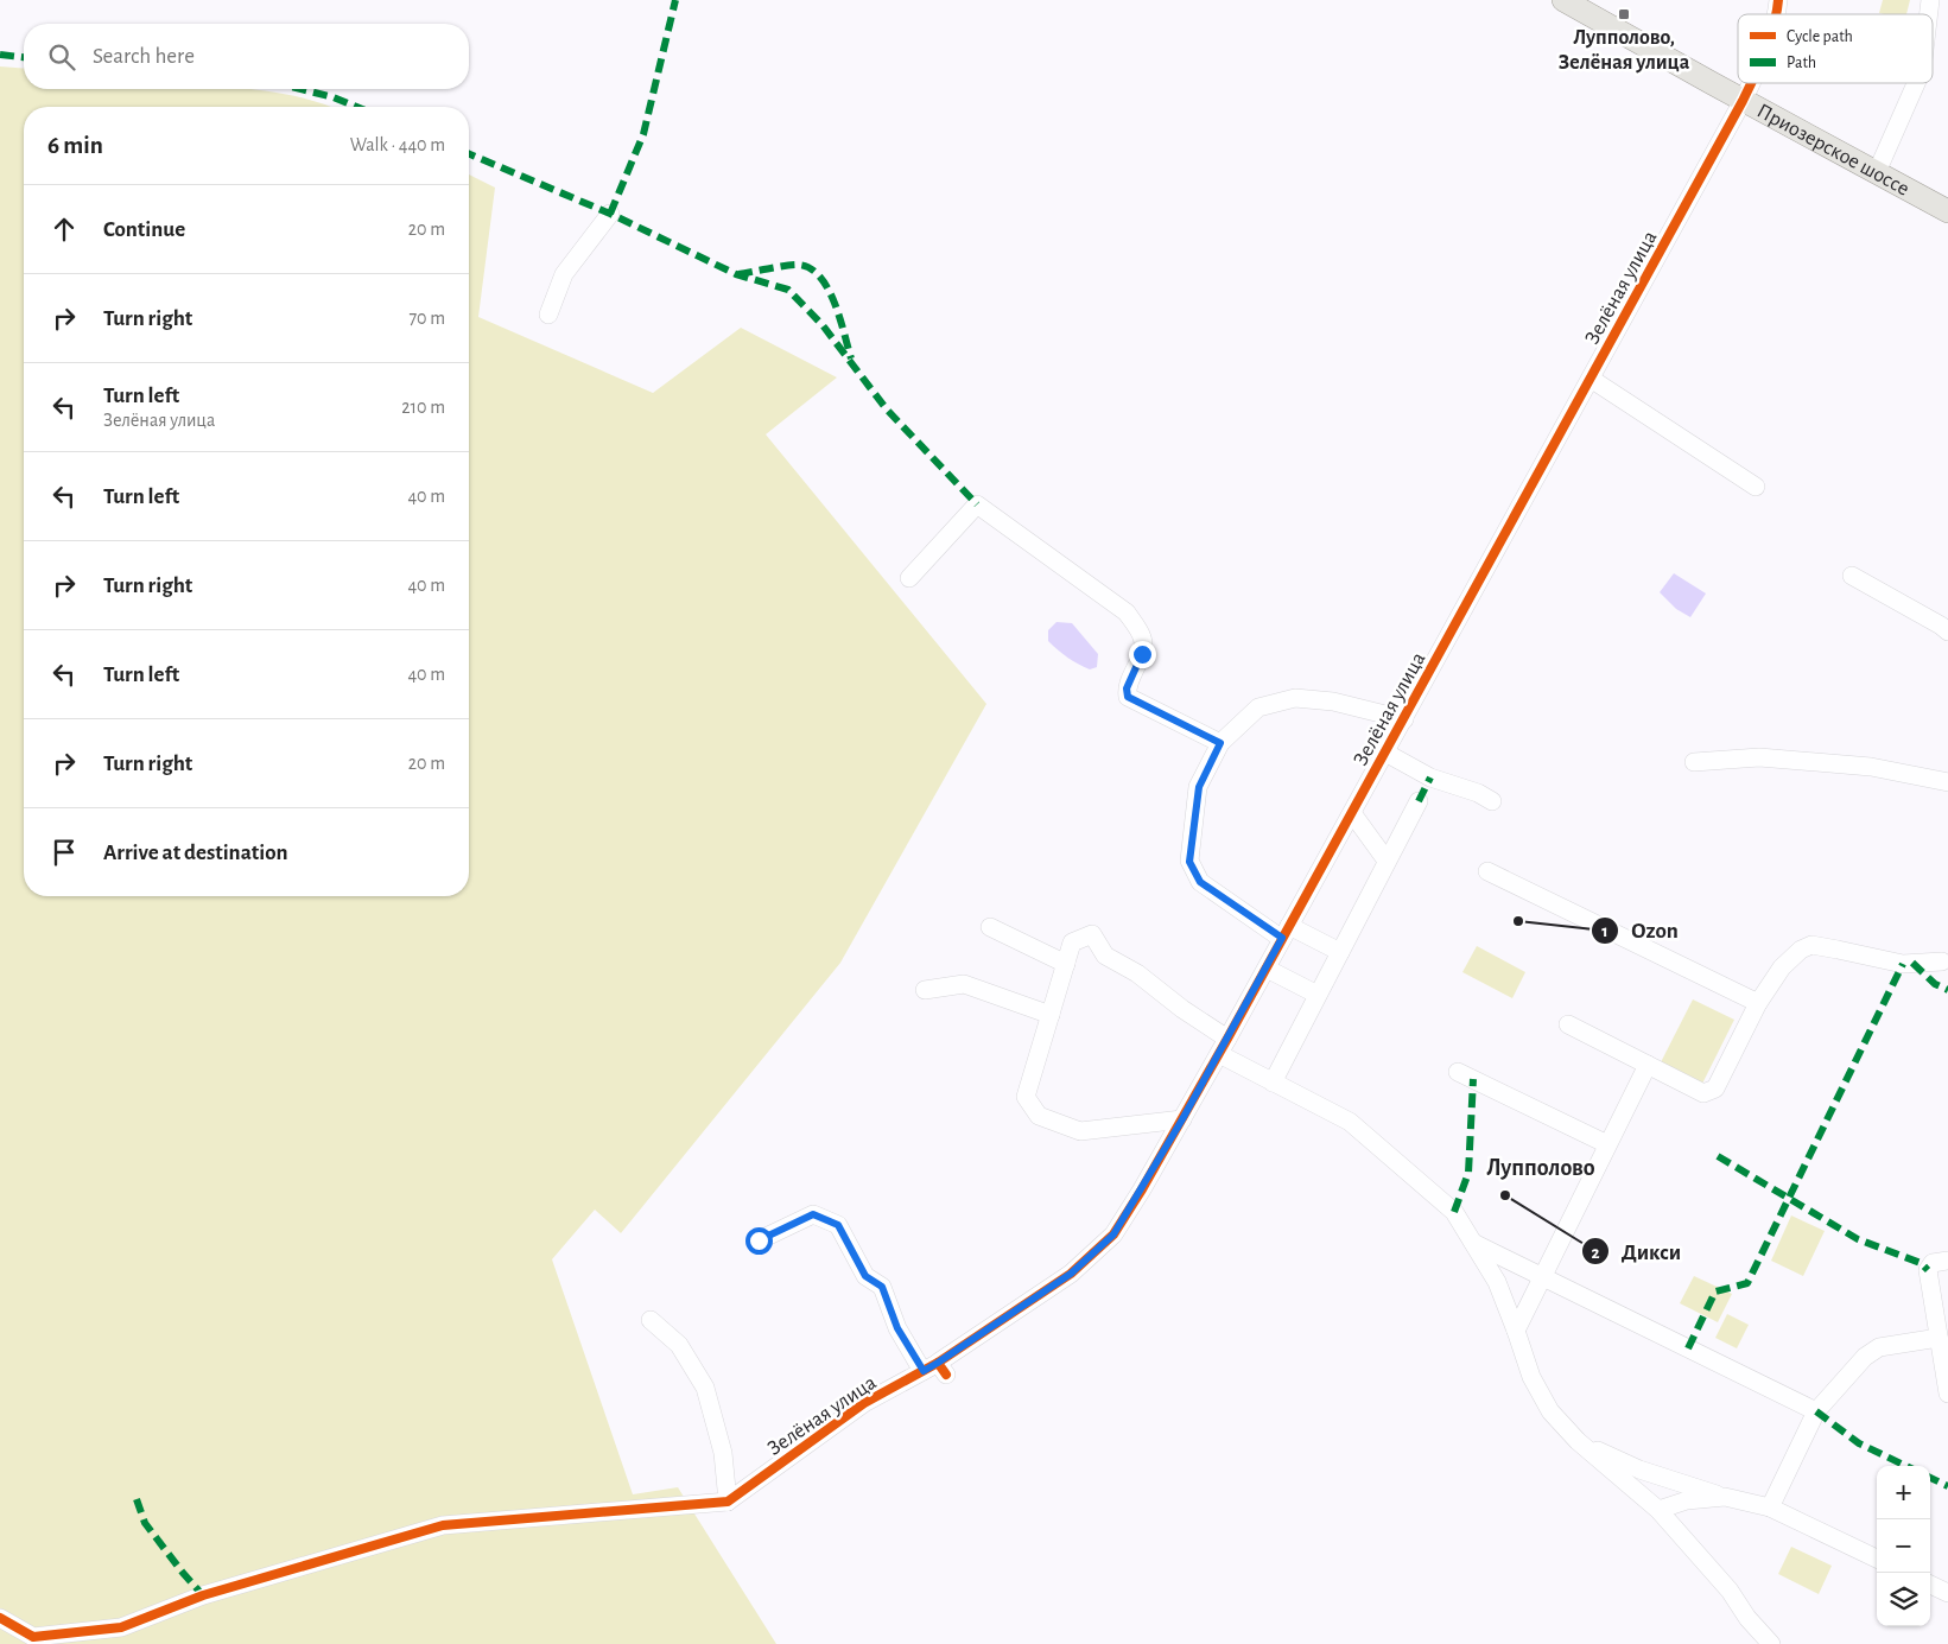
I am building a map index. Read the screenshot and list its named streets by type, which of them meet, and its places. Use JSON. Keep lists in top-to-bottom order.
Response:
{
  "streets": {
    "main road": ["Приозерское шоссе"],
    "street": ["Зелёная улица"]
  },
  "crossings": [
    ["Приозерское шоссе", "Зелёная улица"]
  ],
  "districts": ["Лупполово"],
  "places": {
    "transit": ["Лупполово, Зелёная улица"],
    "other": ["Ozon", "Дикси"]
  },
  "legend": ["Cycle path", "Path"],
  "page": {
    "search": "Search here",
    "heading": ["6 min", "Walk · 440 m"],
    "list": [
      ["Continue", "20 m"],
      ["Turn right", "70 m"],
      ["Turn left", "Зелёная улица", "210 m"],
      ["Turn left", "40 m"],
      ["Turn right", "40 m"],
      ["Turn left", "40 m"],
      ["Turn right", "20 m"],
      "Arrive at destination"
    ],
    "map_buttons": ["+", "−"]
  }
}
